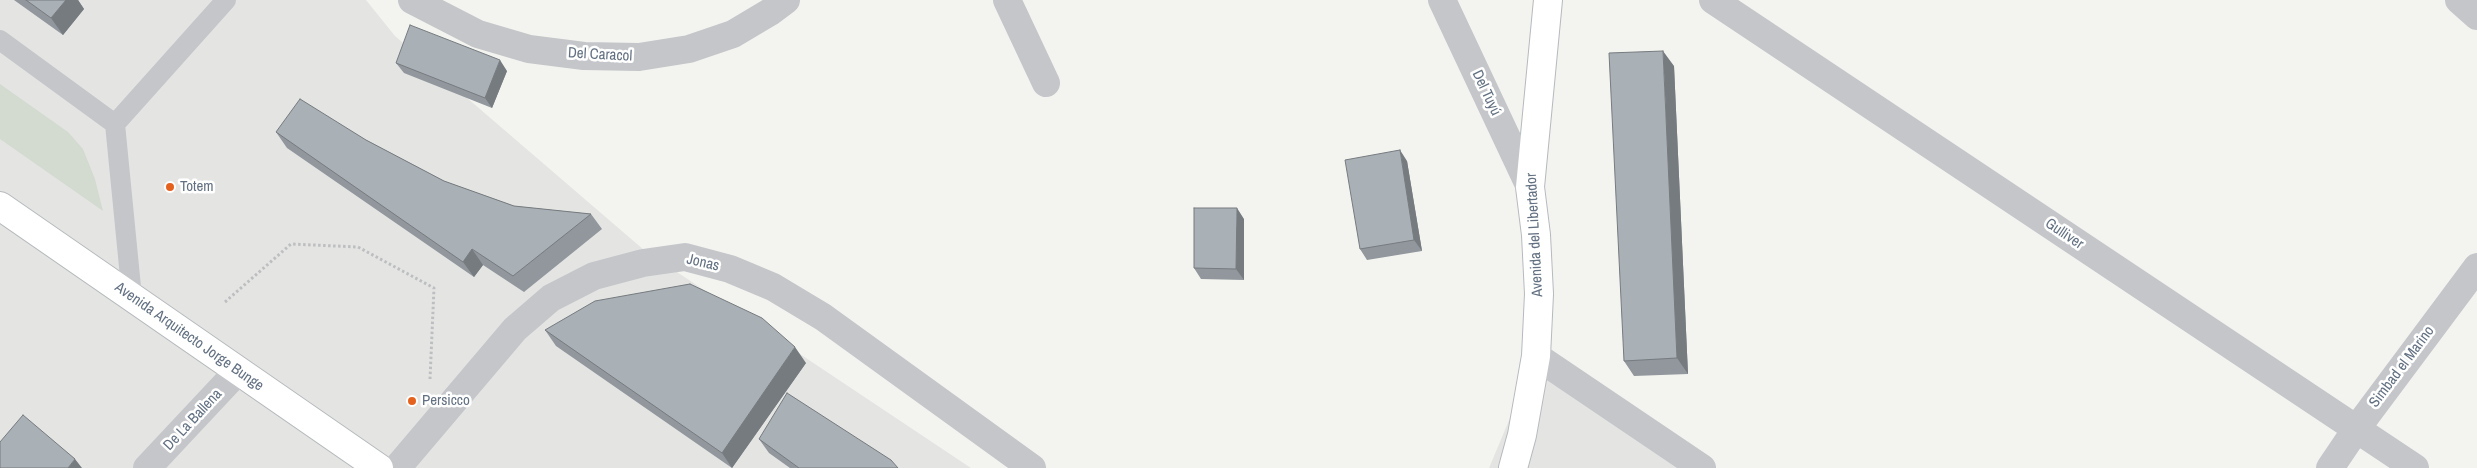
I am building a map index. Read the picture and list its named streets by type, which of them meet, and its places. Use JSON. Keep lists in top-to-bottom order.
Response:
{
  "streets": {
    "main road": ["Avenida del Libertador", "Avenida Arquitecto Jorge Bunge"],
    "street": [
      "Del Caracol",
      "Del Tuyú",
      "Gulliver",
      "Jonas",
      "Simbad el Marino",
      "De La Ballena"
    ]
  },
  "crossings": [
    ["Del Tuyú", "Avenida del Libertador"],
    ["Gulliver", "Simbad el Marino"],
    ["Avenida Arquitecto Jorge Bunge", "De La Ballena"]
  ],
  "places": ["Totem", "Persicco"]
}
